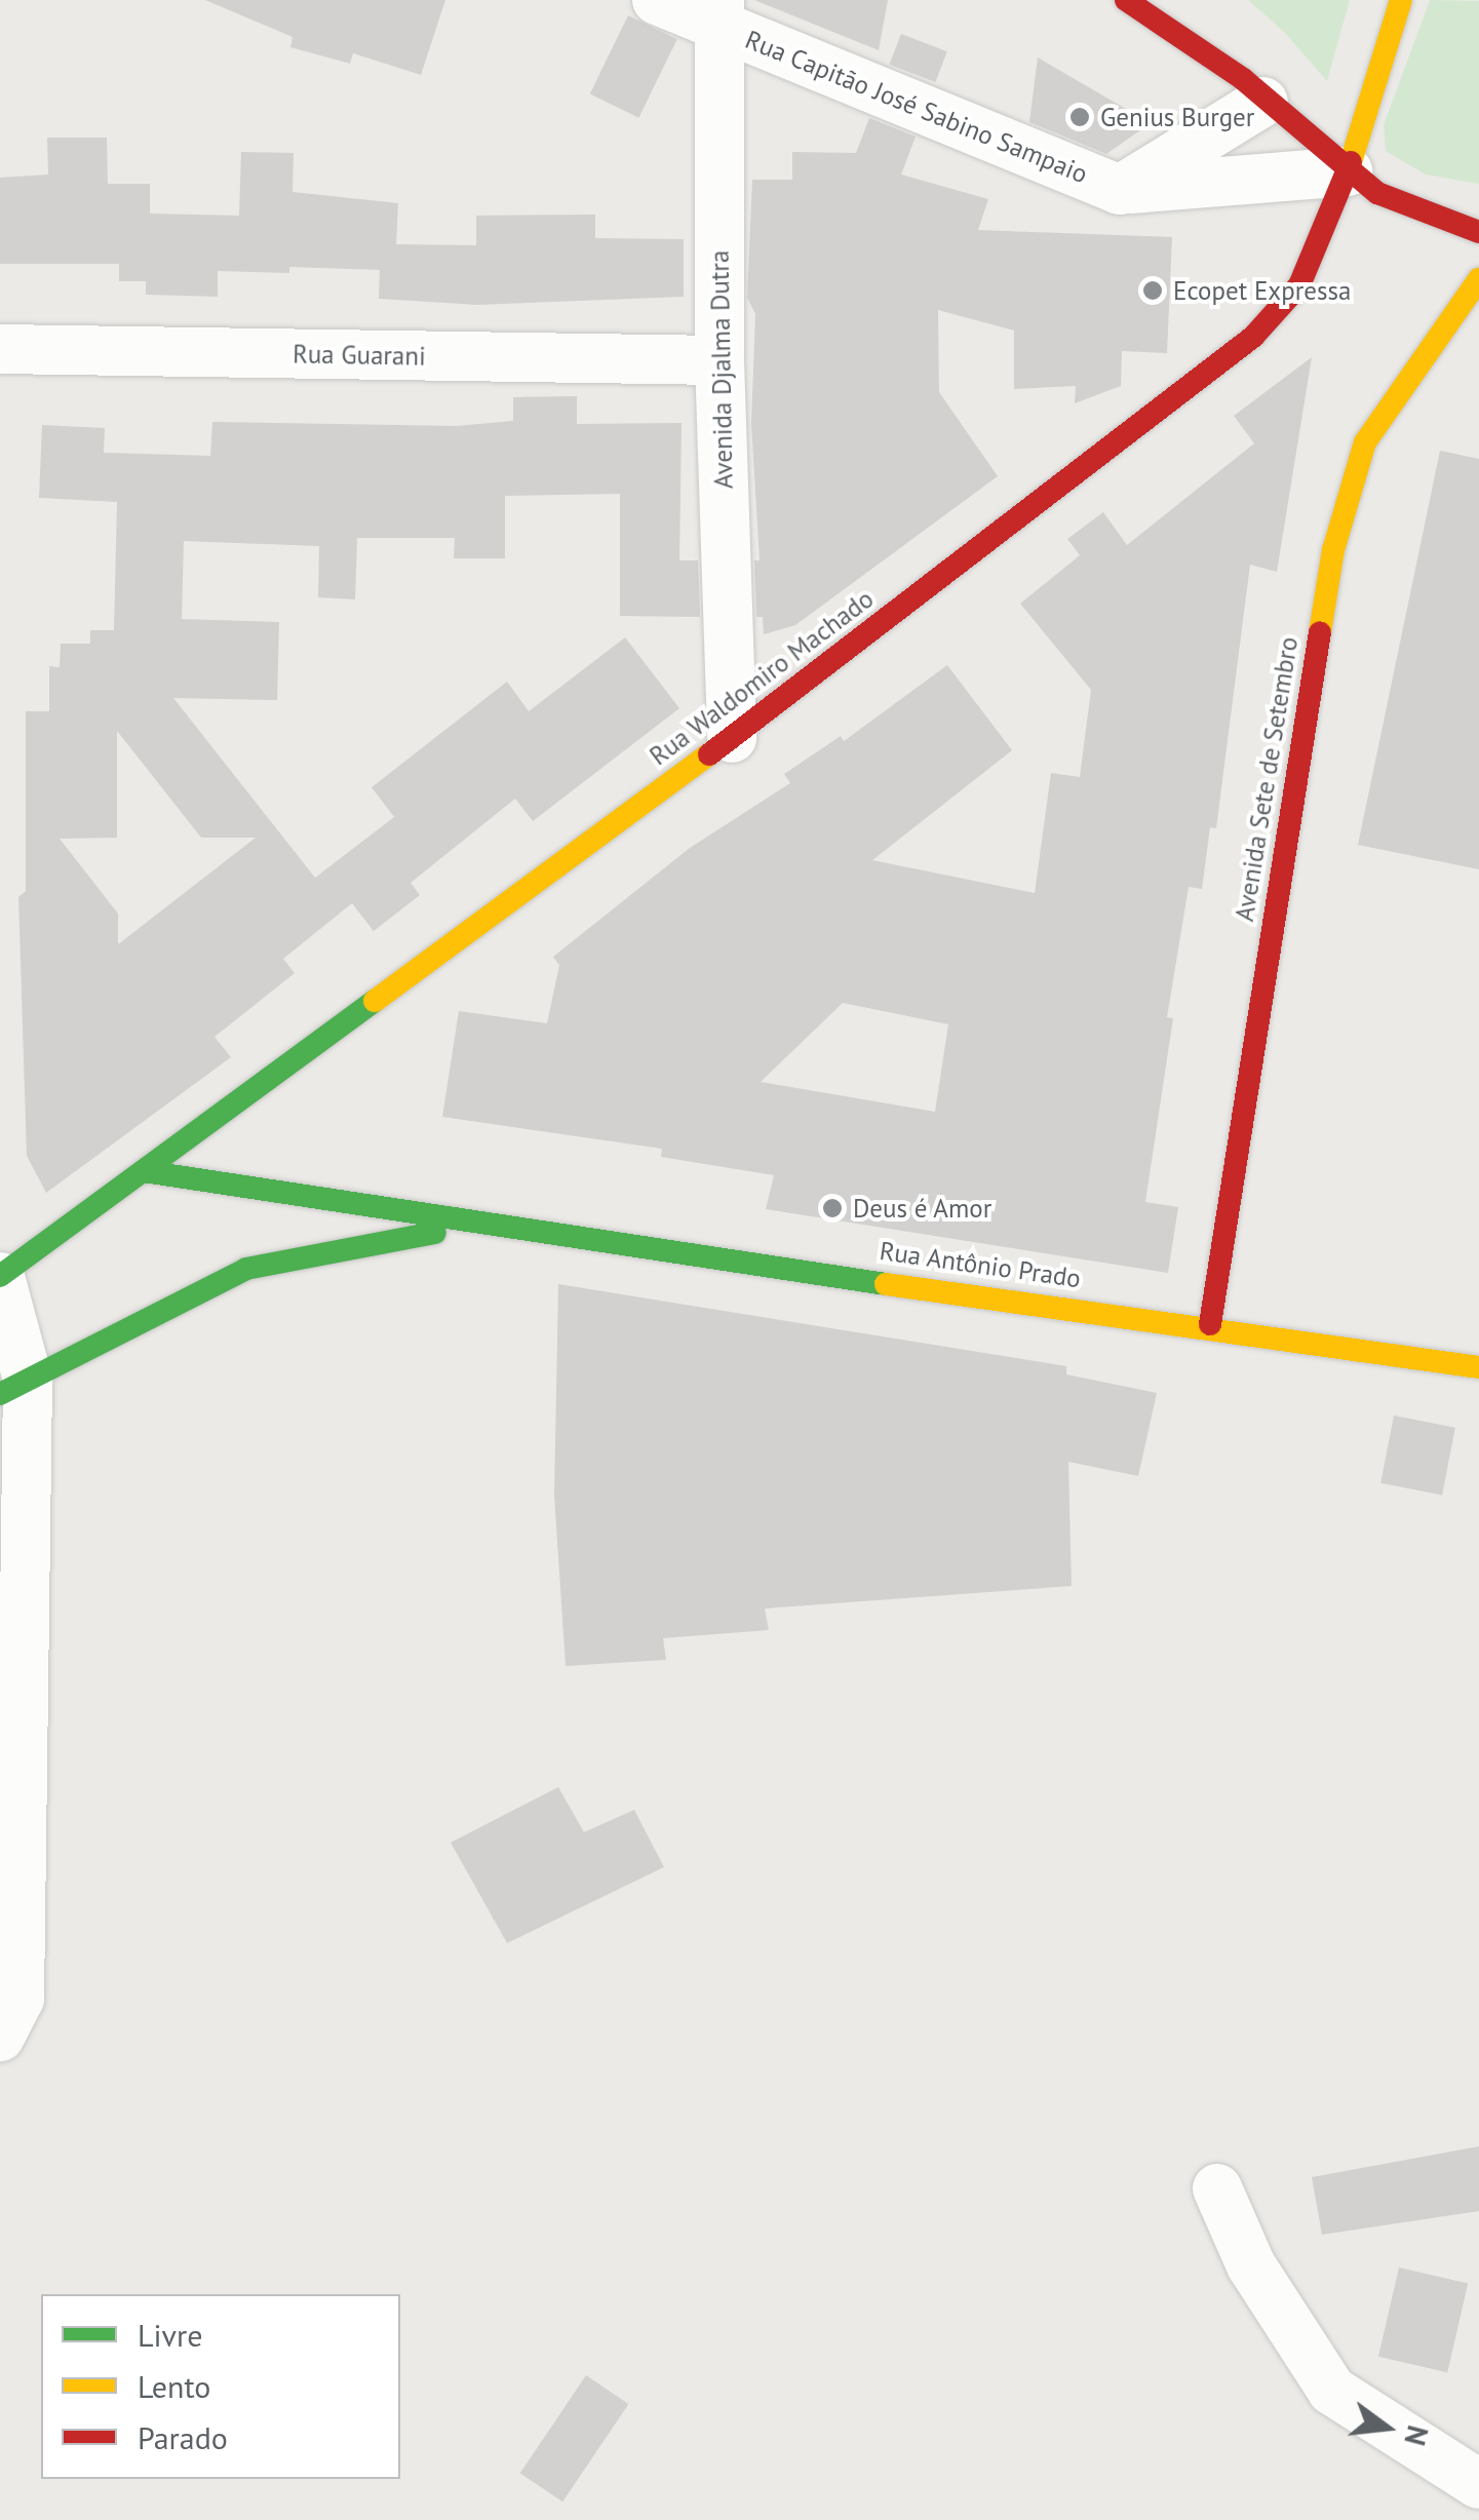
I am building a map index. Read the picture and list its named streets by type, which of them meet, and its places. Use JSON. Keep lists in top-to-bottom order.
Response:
{
  "streets": {
    "street": [
      "Rua Capitão José Sabino Sampaio",
      "Rua Guarani",
      "Avenida Djalma Dutra",
      "Rua Waldomiro Machado",
      "Avenida Sete de Setembro",
      "Rua Antônio Prado"
    ]
  },
  "crossings": [
    ["Rua Capitão José Sabino Sampaio", "Avenida Djalma Dutra"],
    ["Rua Capitão José Sabino Sampaio", "Rua Waldomiro Machado"],
    ["Rua Guarani", "Avenida Djalma Dutra"],
    ["Avenida Djalma Dutra", "Rua Waldomiro Machado"],
    ["Rua Waldomiro Machado", "Rua Antônio Prado"],
    ["Avenida Sete de Setembro", "Rua Antônio Prado"]
  ],
  "places": ["Genius Burger", "Ecopet Expressa", "Deus é Amor"],
  "legend": ["Livre", "Lento", "Parado"],
  "north": "right"
}
